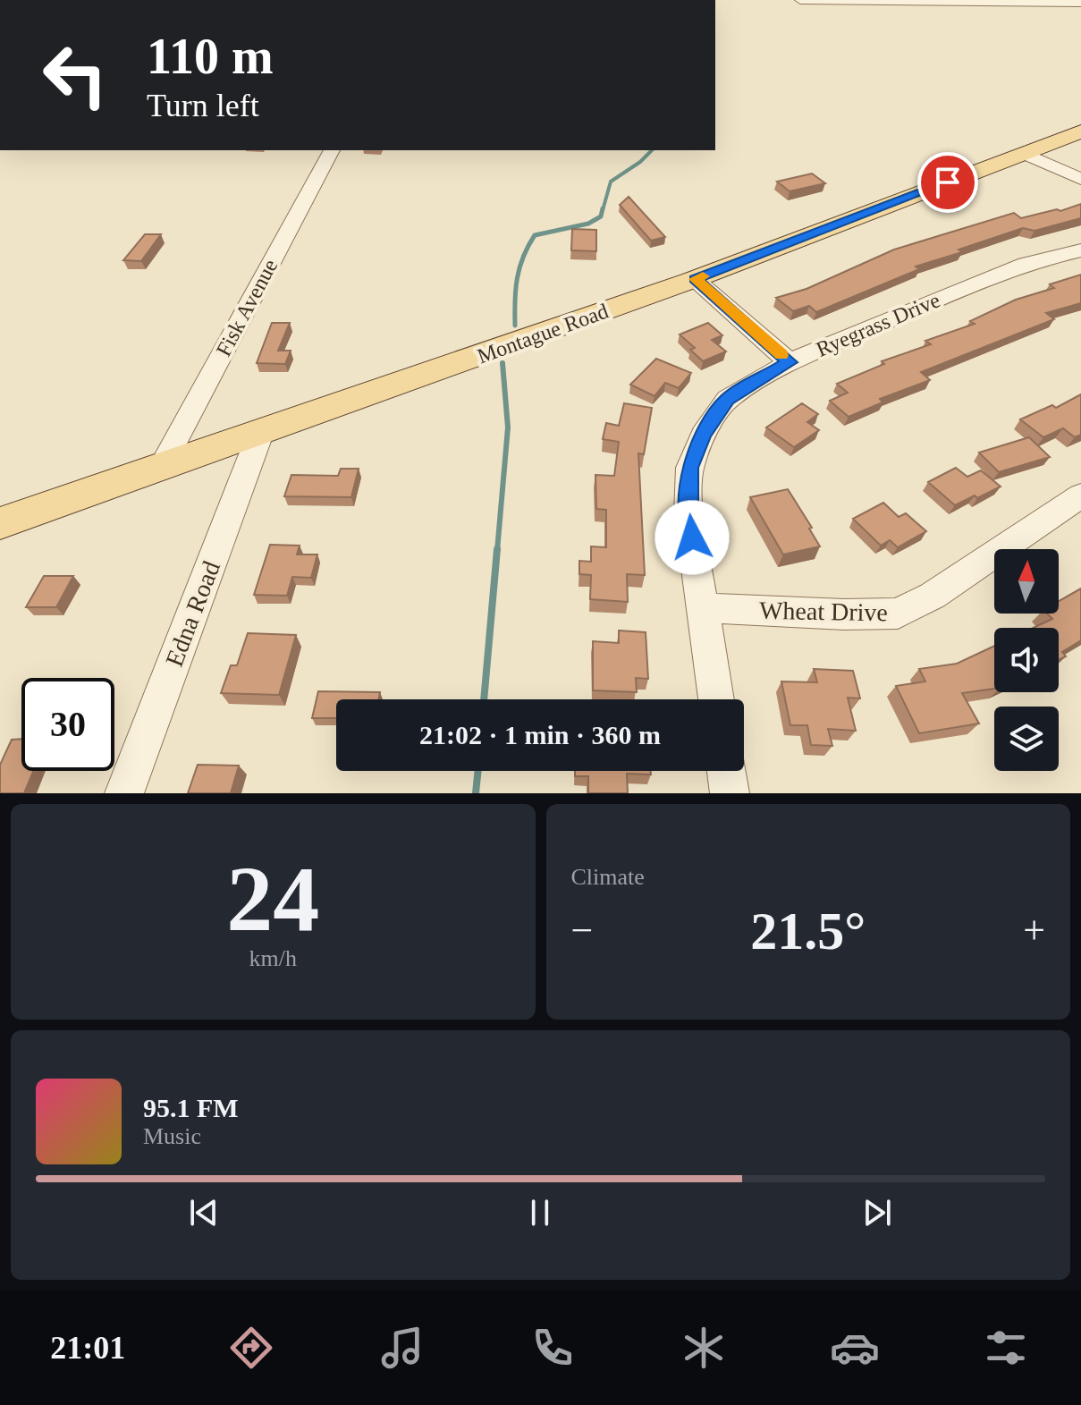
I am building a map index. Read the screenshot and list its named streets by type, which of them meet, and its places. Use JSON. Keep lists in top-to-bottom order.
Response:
{
  "streets": {
    "main road": ["Montague Road"],
    "street": [
      "Fisk Avenue",
      "Ryegrass Drive",
      "Wheat Drive",
      "Edna Road"
    ]
  },
  "crossings": [
    ["Fisk Avenue", "Montague Road"],
    ["Ryegrass Drive", "Wheat Drive"],
    ["Montague Road", "Edna Road"]
  ],
  "north": "top",
  "page": {
    "turn": ["110 m", "Turn left"],
    "limit": "30",
    "trip": "21:02 · 1 min · 360 m",
    "tile": [
      ["24", "km/h"],
      "Climate"
    ],
    "heat": ["−", "21.5°", "+"],
    "song": ["95.1 FM", "Music"],
    "tabs": "21:01"
  }
}
